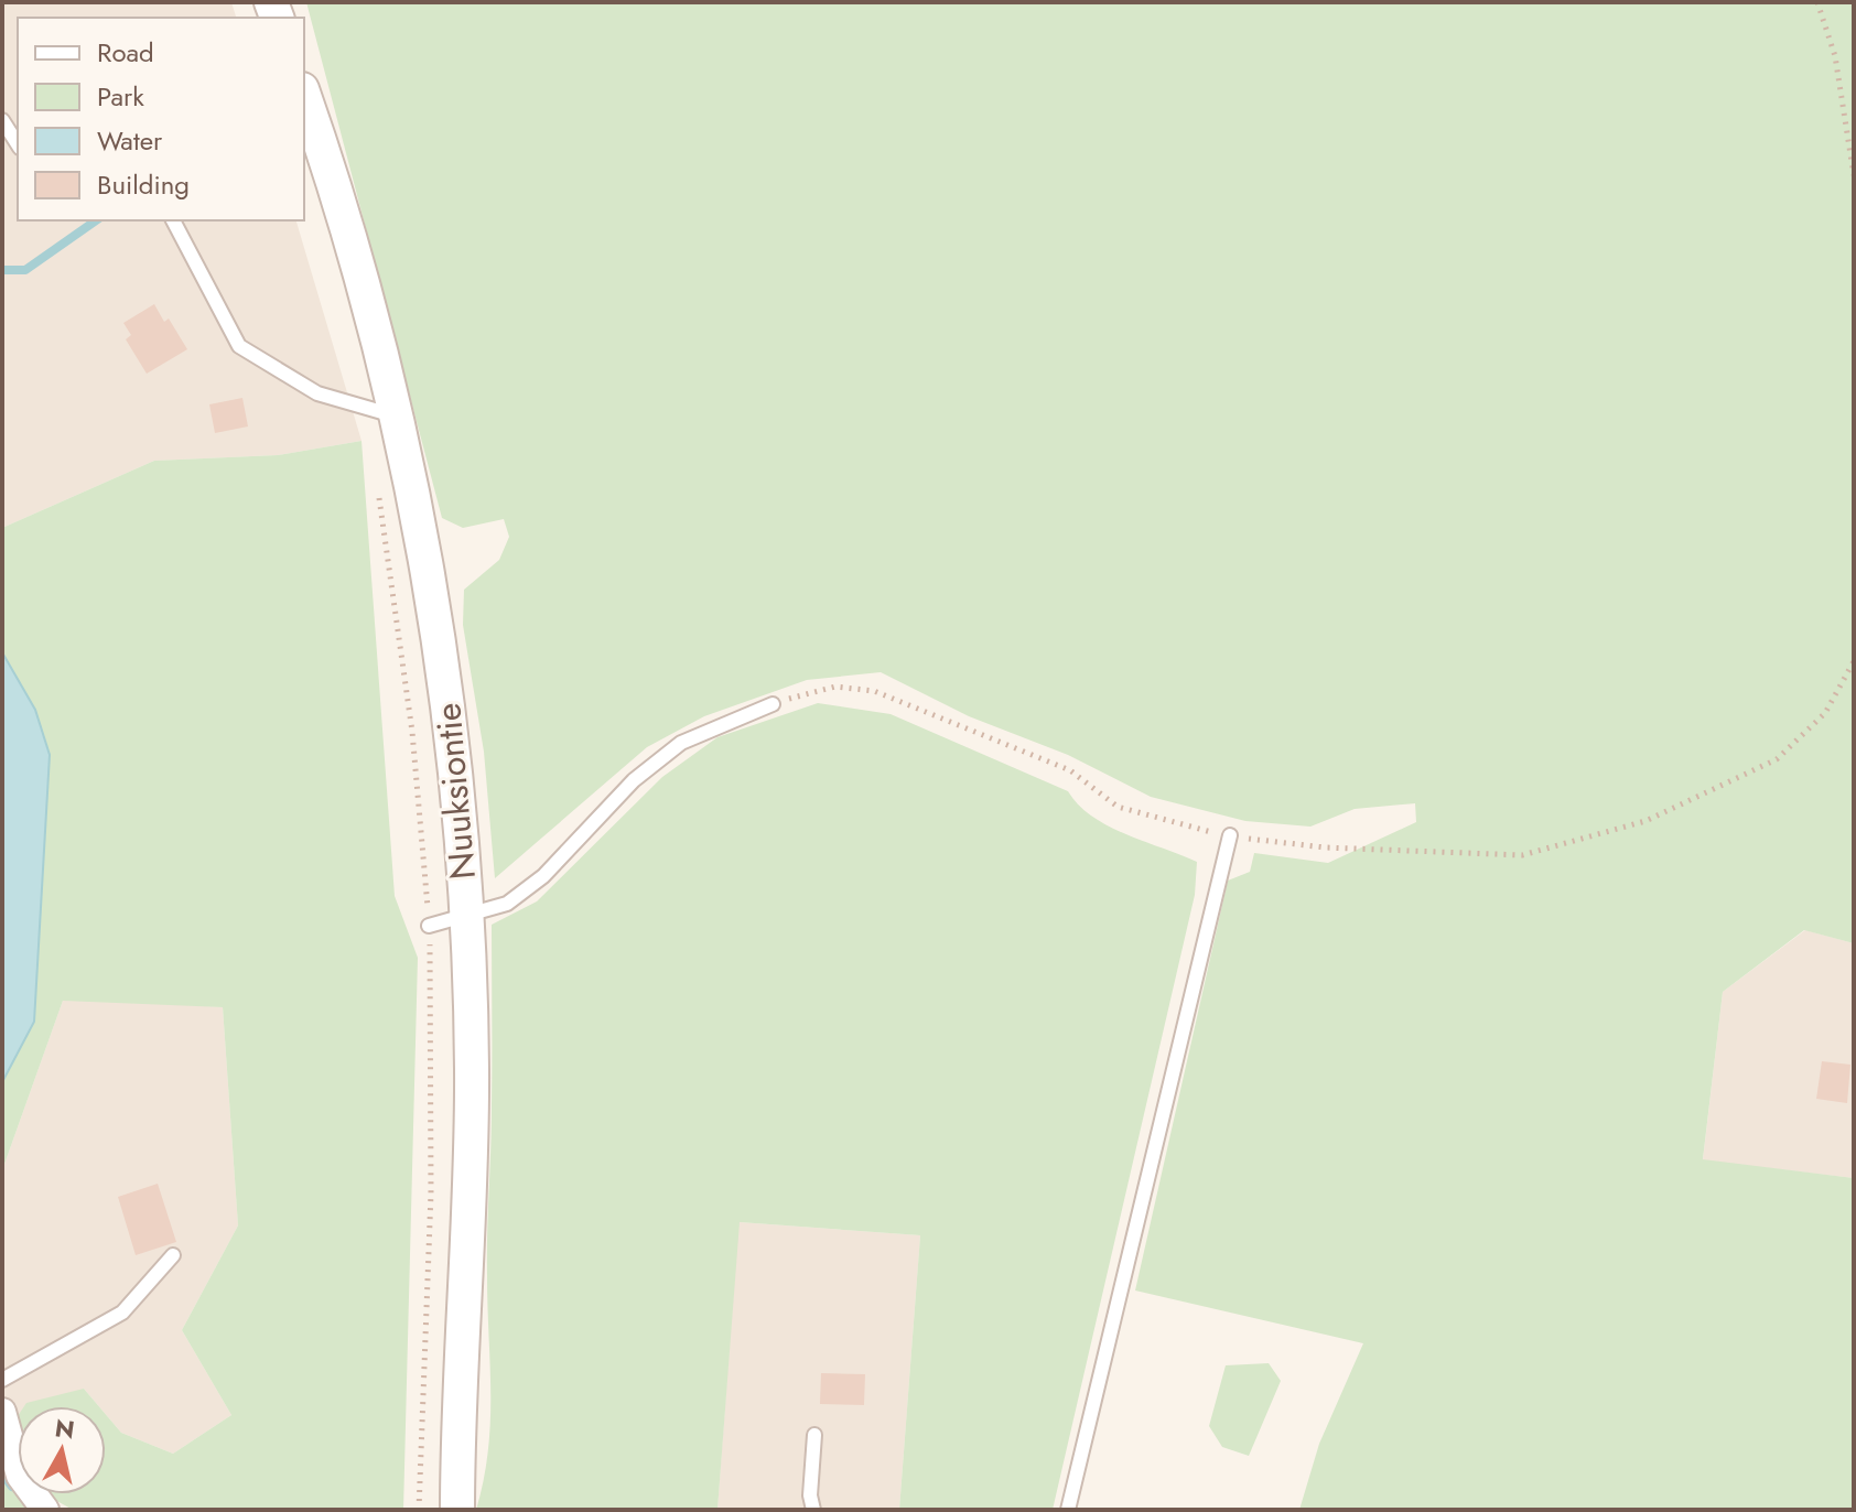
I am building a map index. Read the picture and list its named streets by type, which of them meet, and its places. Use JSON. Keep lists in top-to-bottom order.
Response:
{
  "streets": {
    "street": ["Nuuksiontie"]
  },
  "legend": [
    "Road",
    "Park",
    "Water",
    "Building"
  ],
  "north": "top"
}
